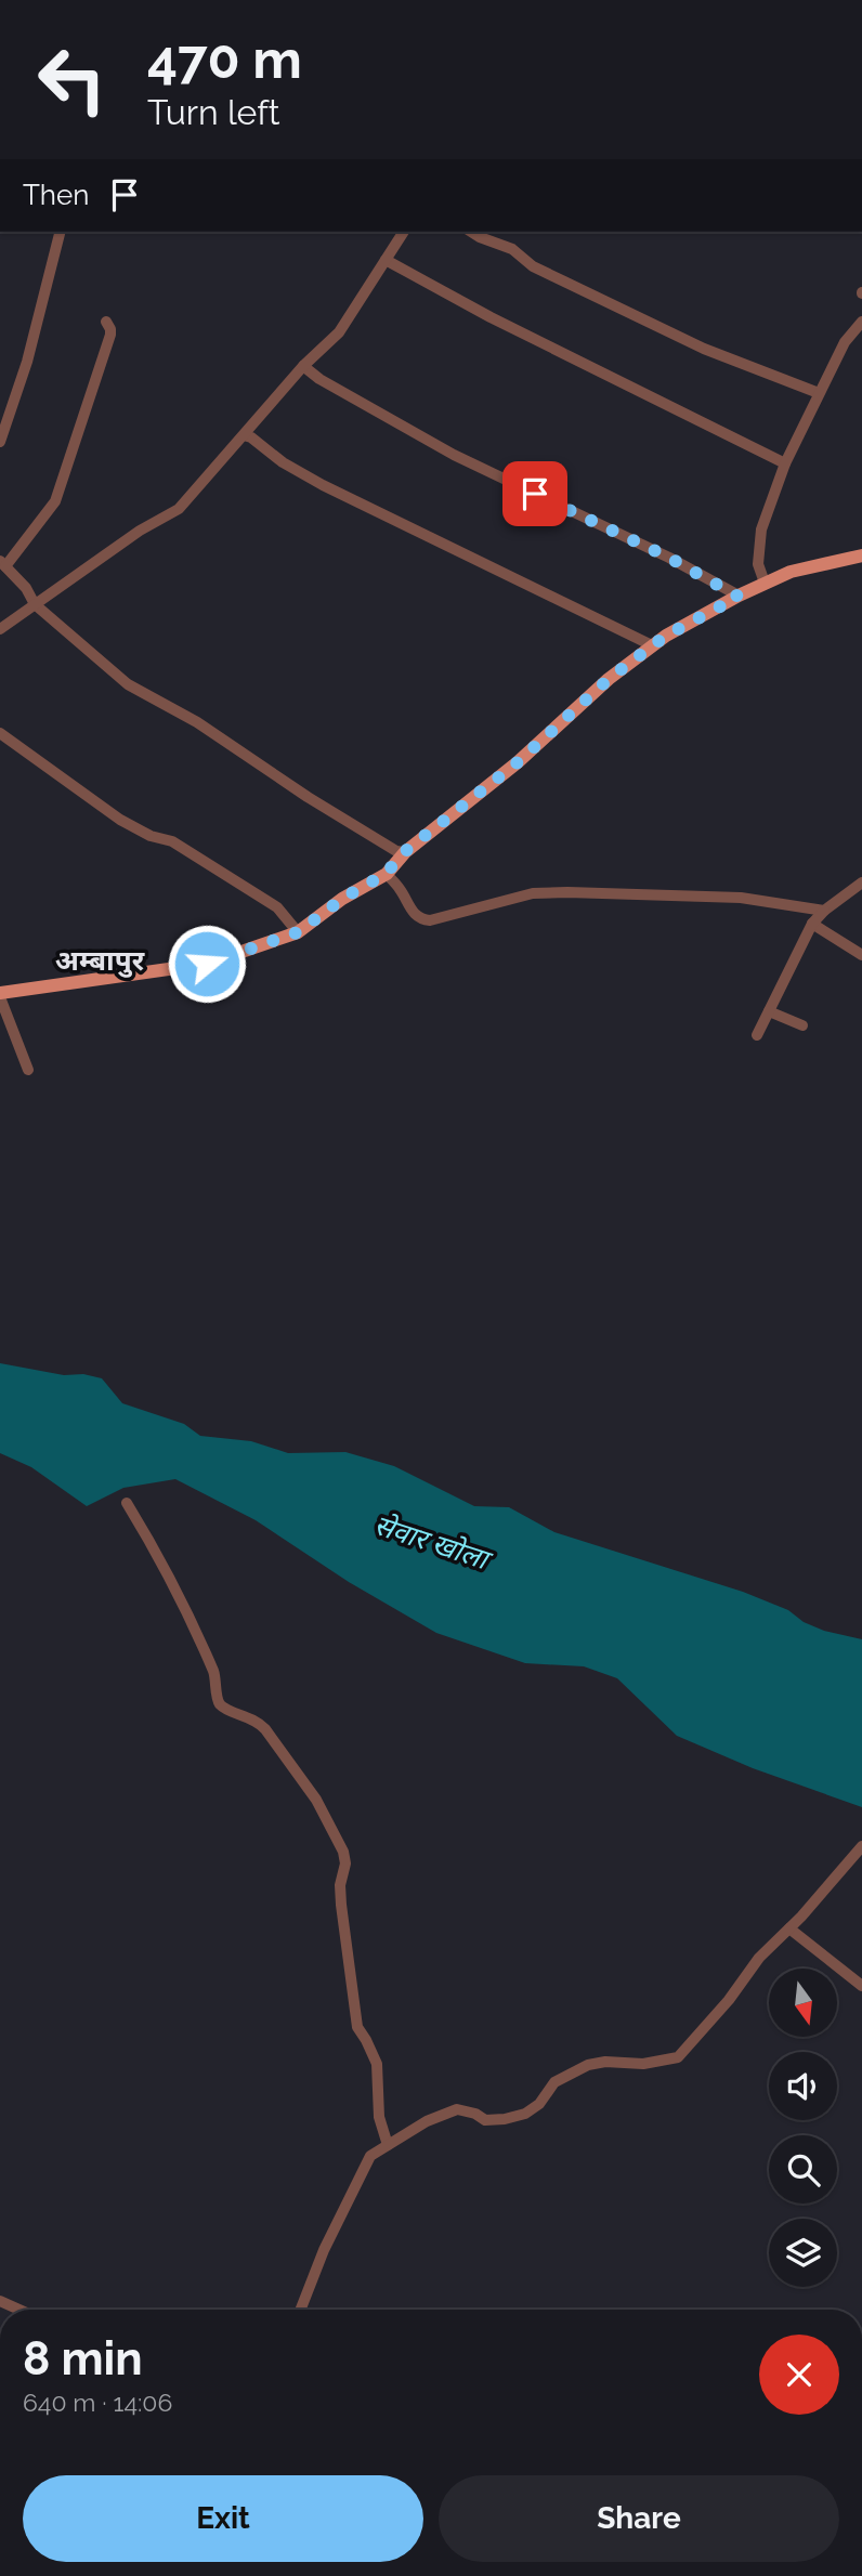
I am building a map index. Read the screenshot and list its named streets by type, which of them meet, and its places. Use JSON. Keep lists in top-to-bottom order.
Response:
{
  "districts": ["अम्बापुर"],
  "water": ["सेवार खोला"],
  "north": "bottom",
  "page": {
    "turn": ["470 m", "Turn left"],
    "then": "Then",
    "heading": ["8 min", "640 m · 14:06"],
    "buttons": ["Exit", "Share"]
  }
}
